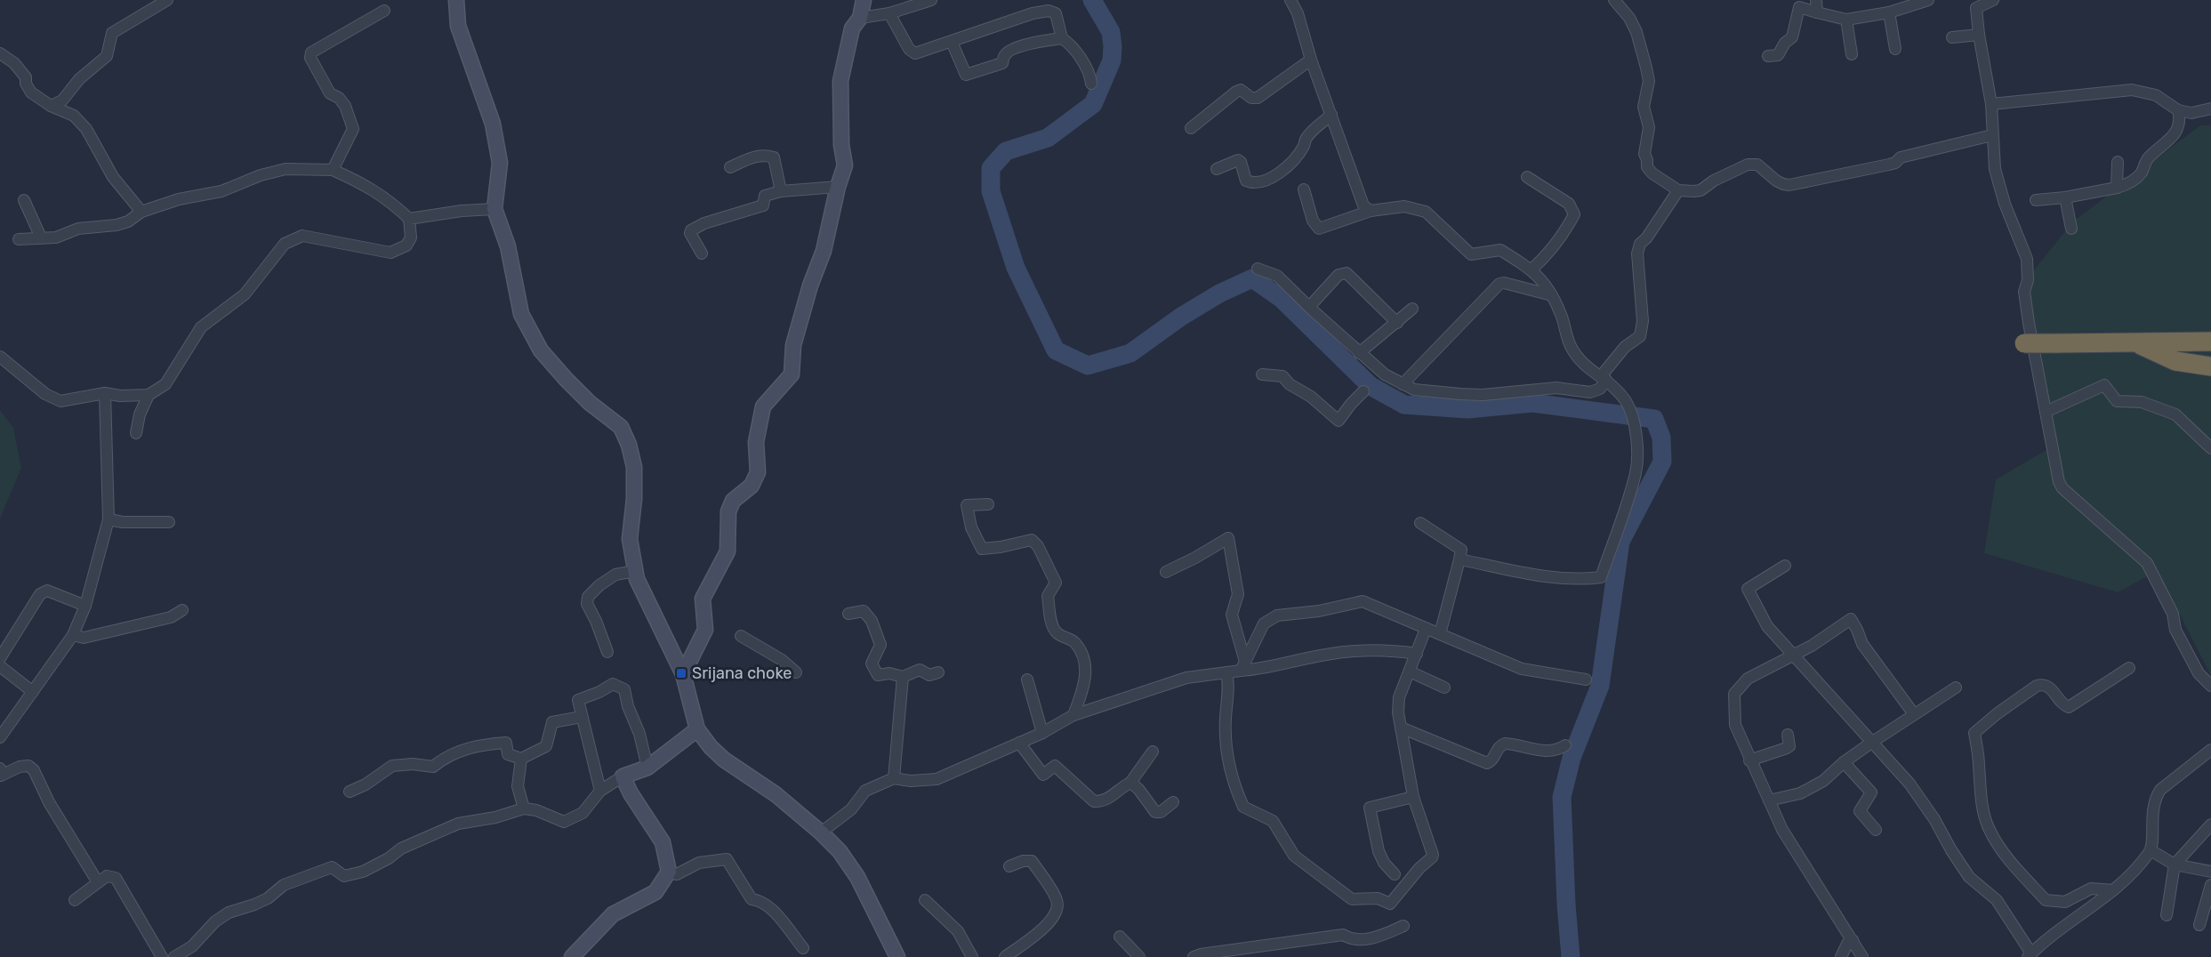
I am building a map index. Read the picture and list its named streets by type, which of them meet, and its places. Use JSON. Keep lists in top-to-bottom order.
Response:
{
  "places": {
    "transit": ["Srijana choke"]
  }
}
